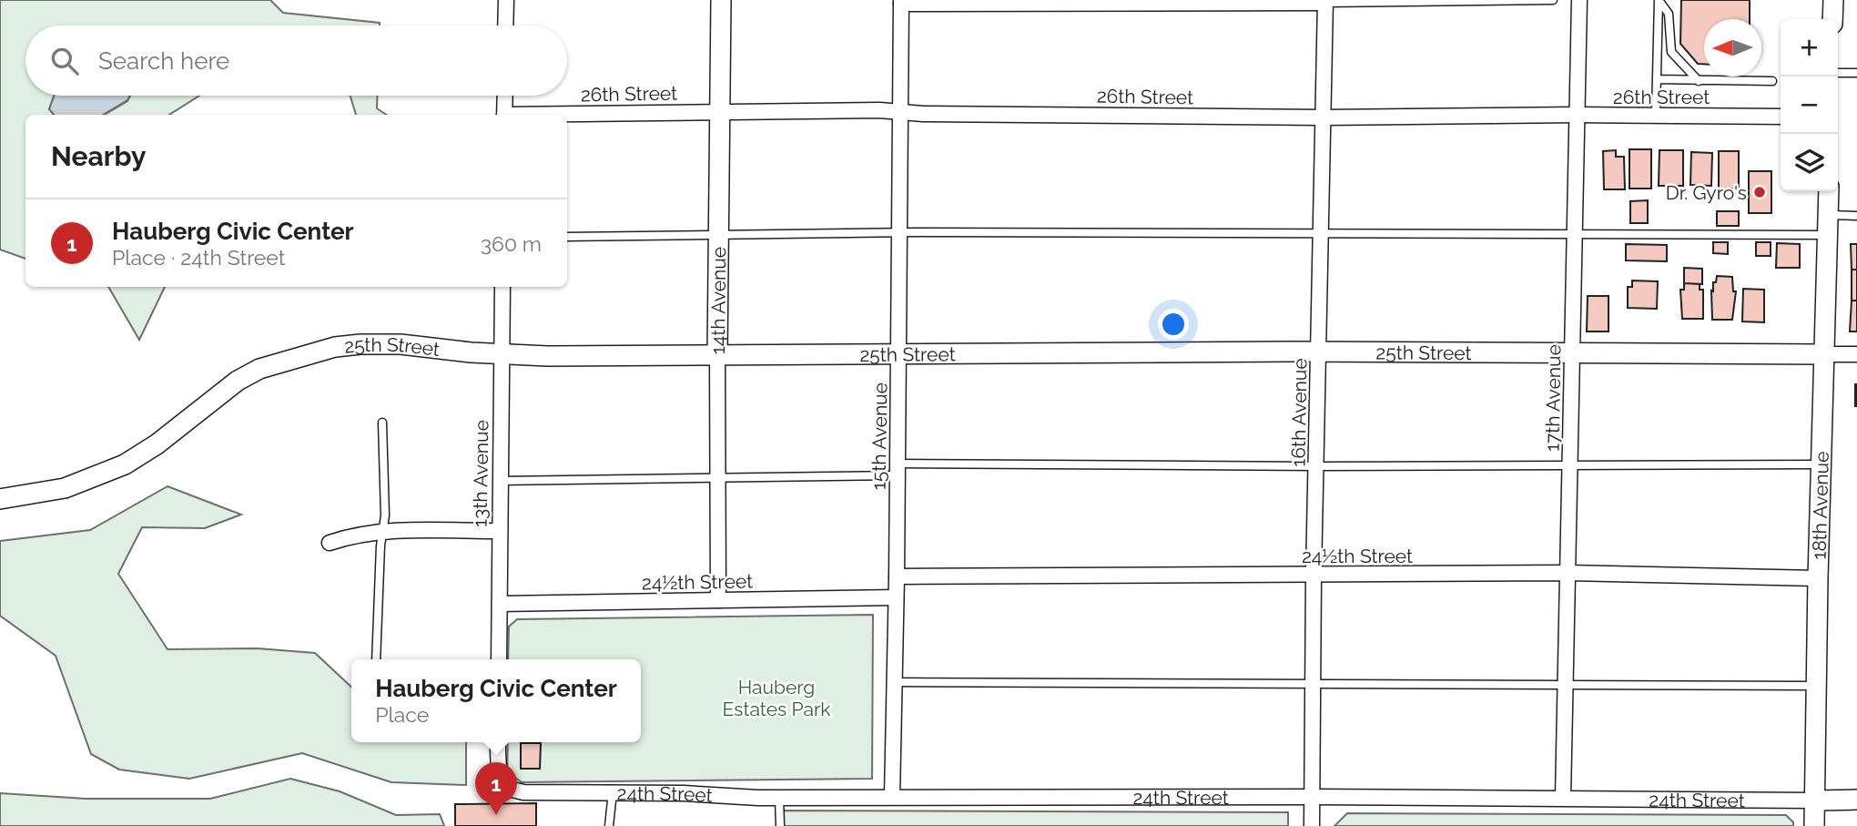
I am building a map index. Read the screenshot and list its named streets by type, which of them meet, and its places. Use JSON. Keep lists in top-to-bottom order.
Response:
{
  "streets": {
    "street": [
      "26th Street",
      "14th Avenue",
      "25th Street",
      "17th Avenue",
      "16th Avenue",
      "15th Avenue",
      "13th Avenue",
      "18th Avenue",
      "24½th Street",
      "24th Street"
    ]
  },
  "crossings": [
    ["26th Street", "14th Avenue"],
    ["26th Street", "17th Avenue"],
    ["26th Street", "16th Avenue"],
    ["26th Street", "15th Avenue"],
    ["14th Avenue", "25th Street"],
    ["14th Avenue", "24½th Street"],
    ["25th Street", "17th Avenue"],
    ["25th Street", "16th Avenue"],
    ["25th Street", "15th Avenue"],
    ["25th Street", "13th Avenue"],
    ["25th Street", "18th Avenue"],
    ["17th Avenue", "24½th Street"],
    ["17th Avenue", "24th Street"],
    ["16th Avenue", "24½th Street"],
    ["16th Avenue", "24th Street"],
    ["15th Avenue", "24½th Street"],
    ["15th Avenue", "24th Street"],
    ["13th Avenue", "24½th Street"],
    ["18th Avenue", "24½th Street"],
    ["18th Avenue", "24th Street"]
  ],
  "parks": ["Hauberg Estates Park"],
  "places": ["Dr. Gyro's"],
  "north": "left",
  "page": {
    "map_buttons": ["+", "−"],
    "search": "Search here",
    "heading": "Nearby",
    "list": [
      {
        "mark": "1",
        "name": "Hauberg Civic Center",
        "note": "Place · 24th Street",
        "value": "360 m"
      }
    ],
    "popup": ["Hauberg Civic Center", "Place"],
    "pins": "1"
  }
}
